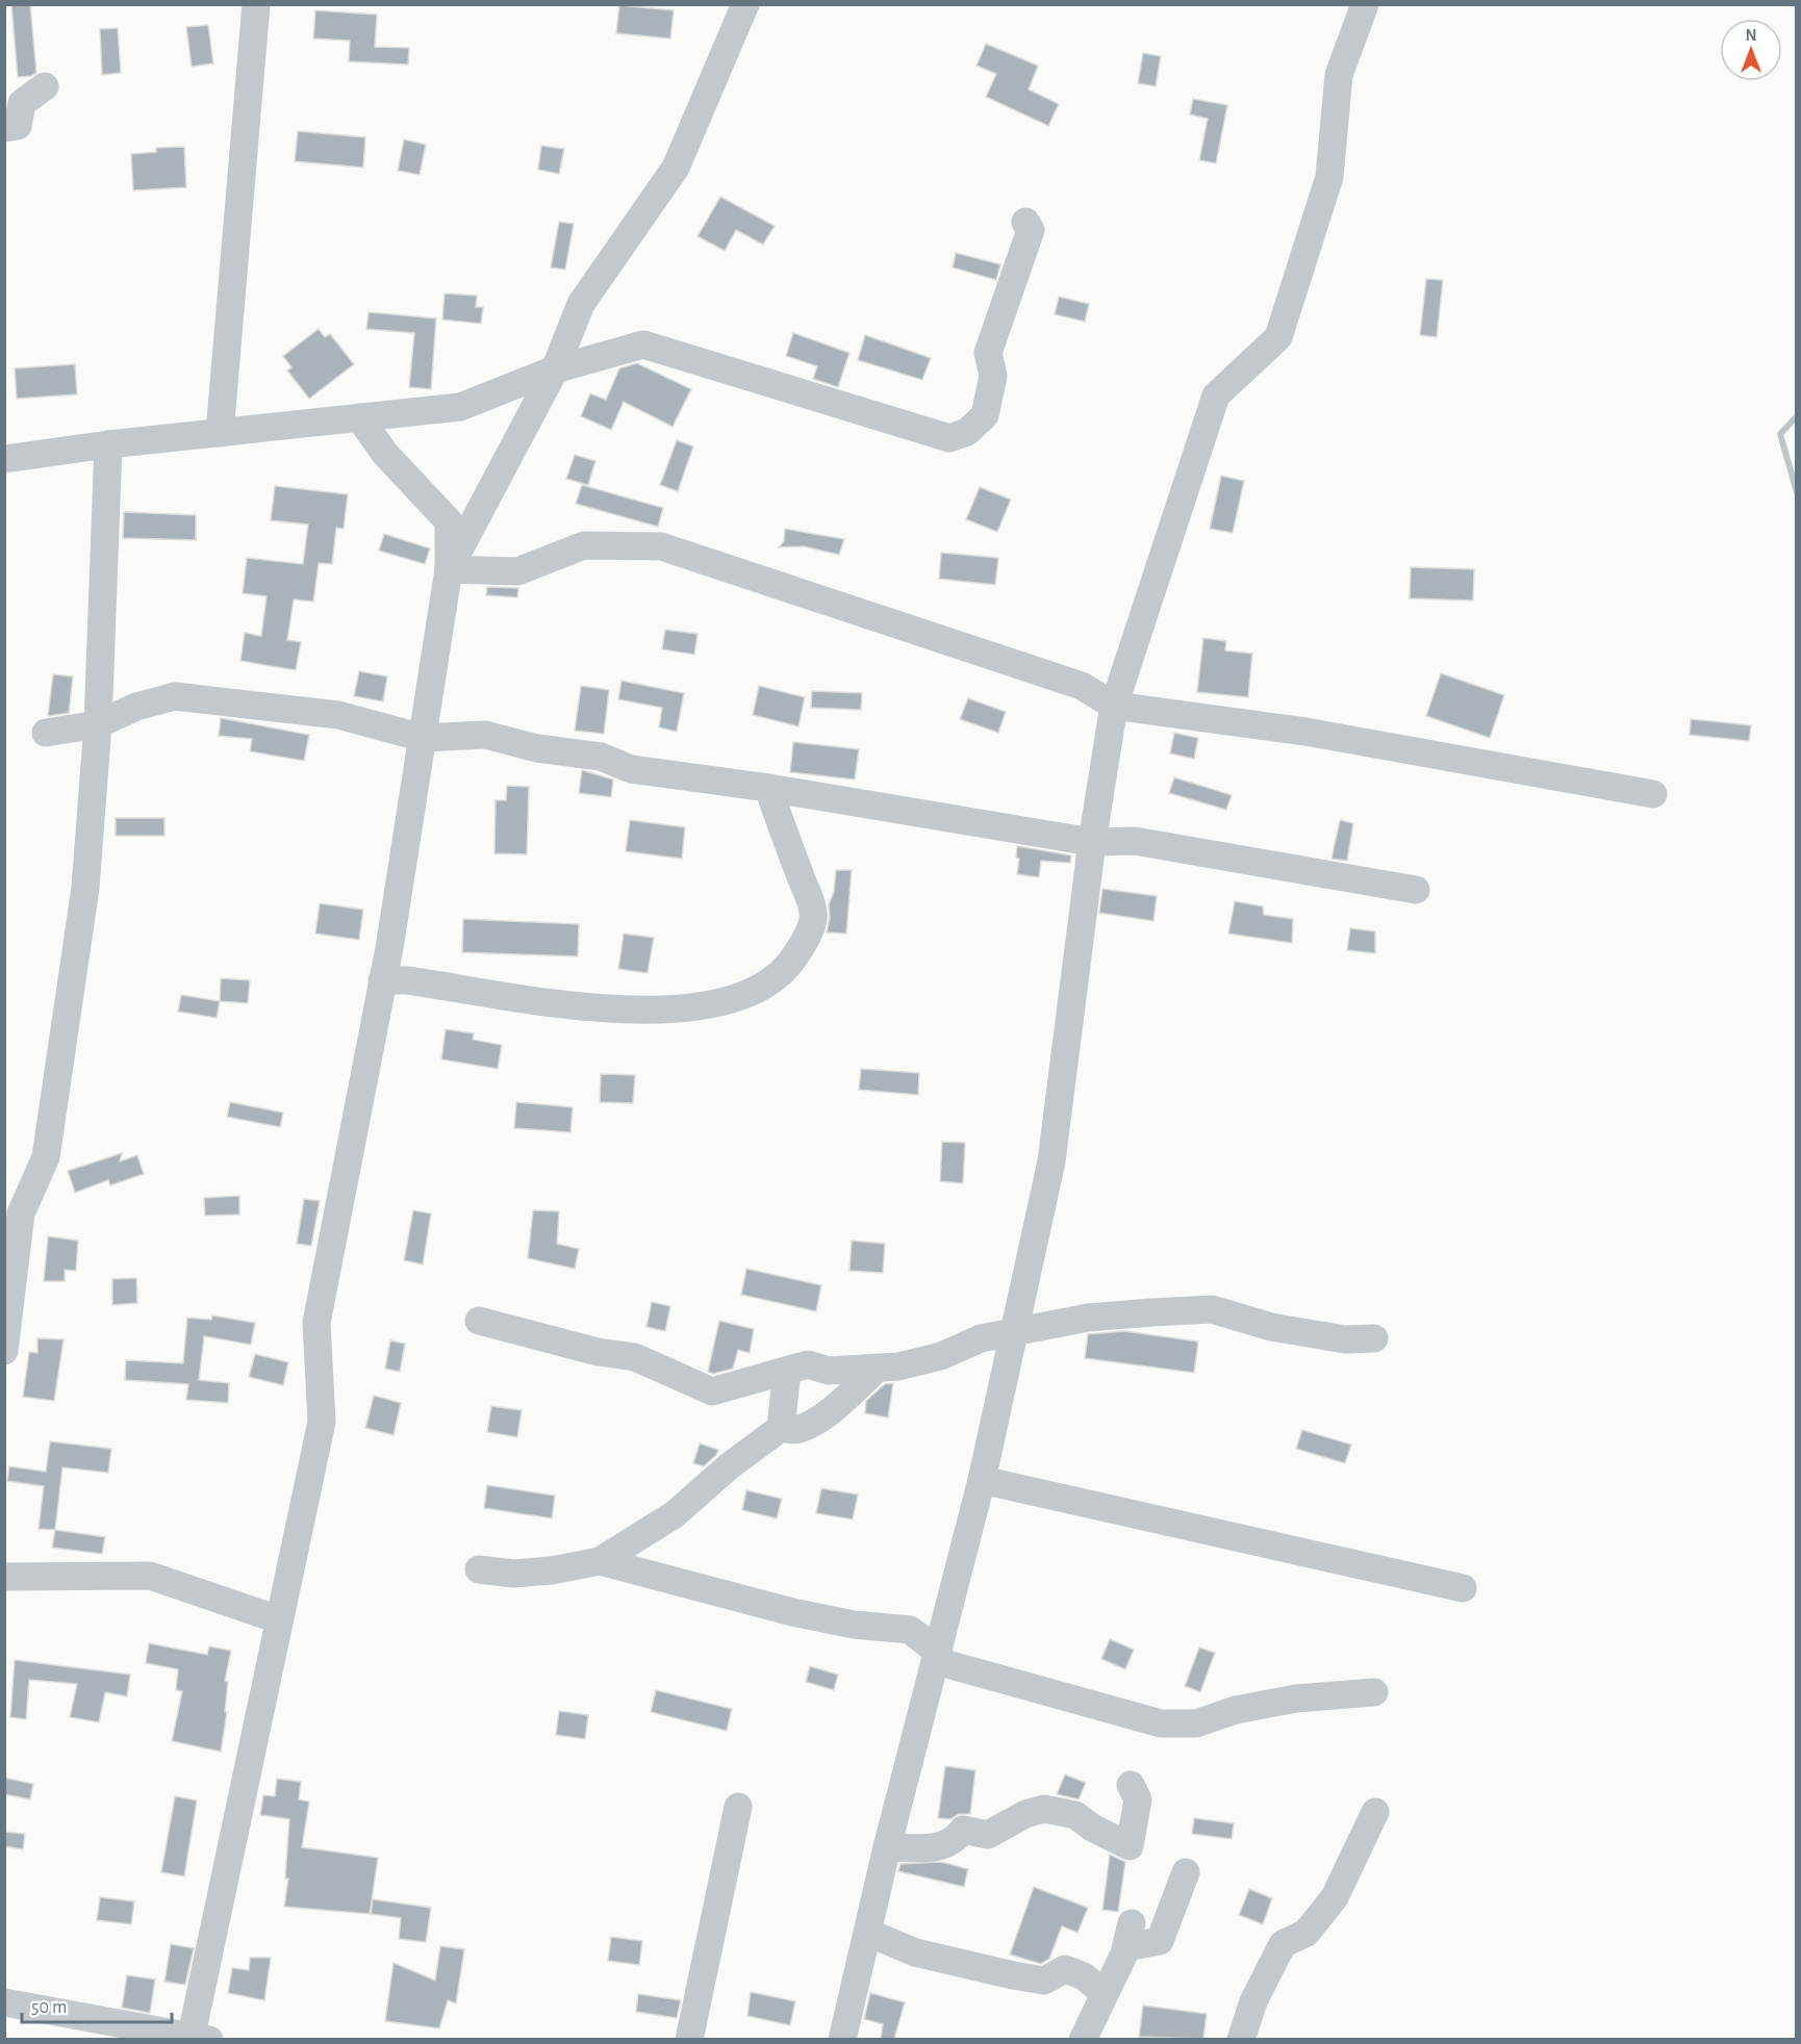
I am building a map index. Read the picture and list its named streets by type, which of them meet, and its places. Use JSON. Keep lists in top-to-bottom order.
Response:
{
  "scale_bar": "50 m",
  "north": "top"
}
